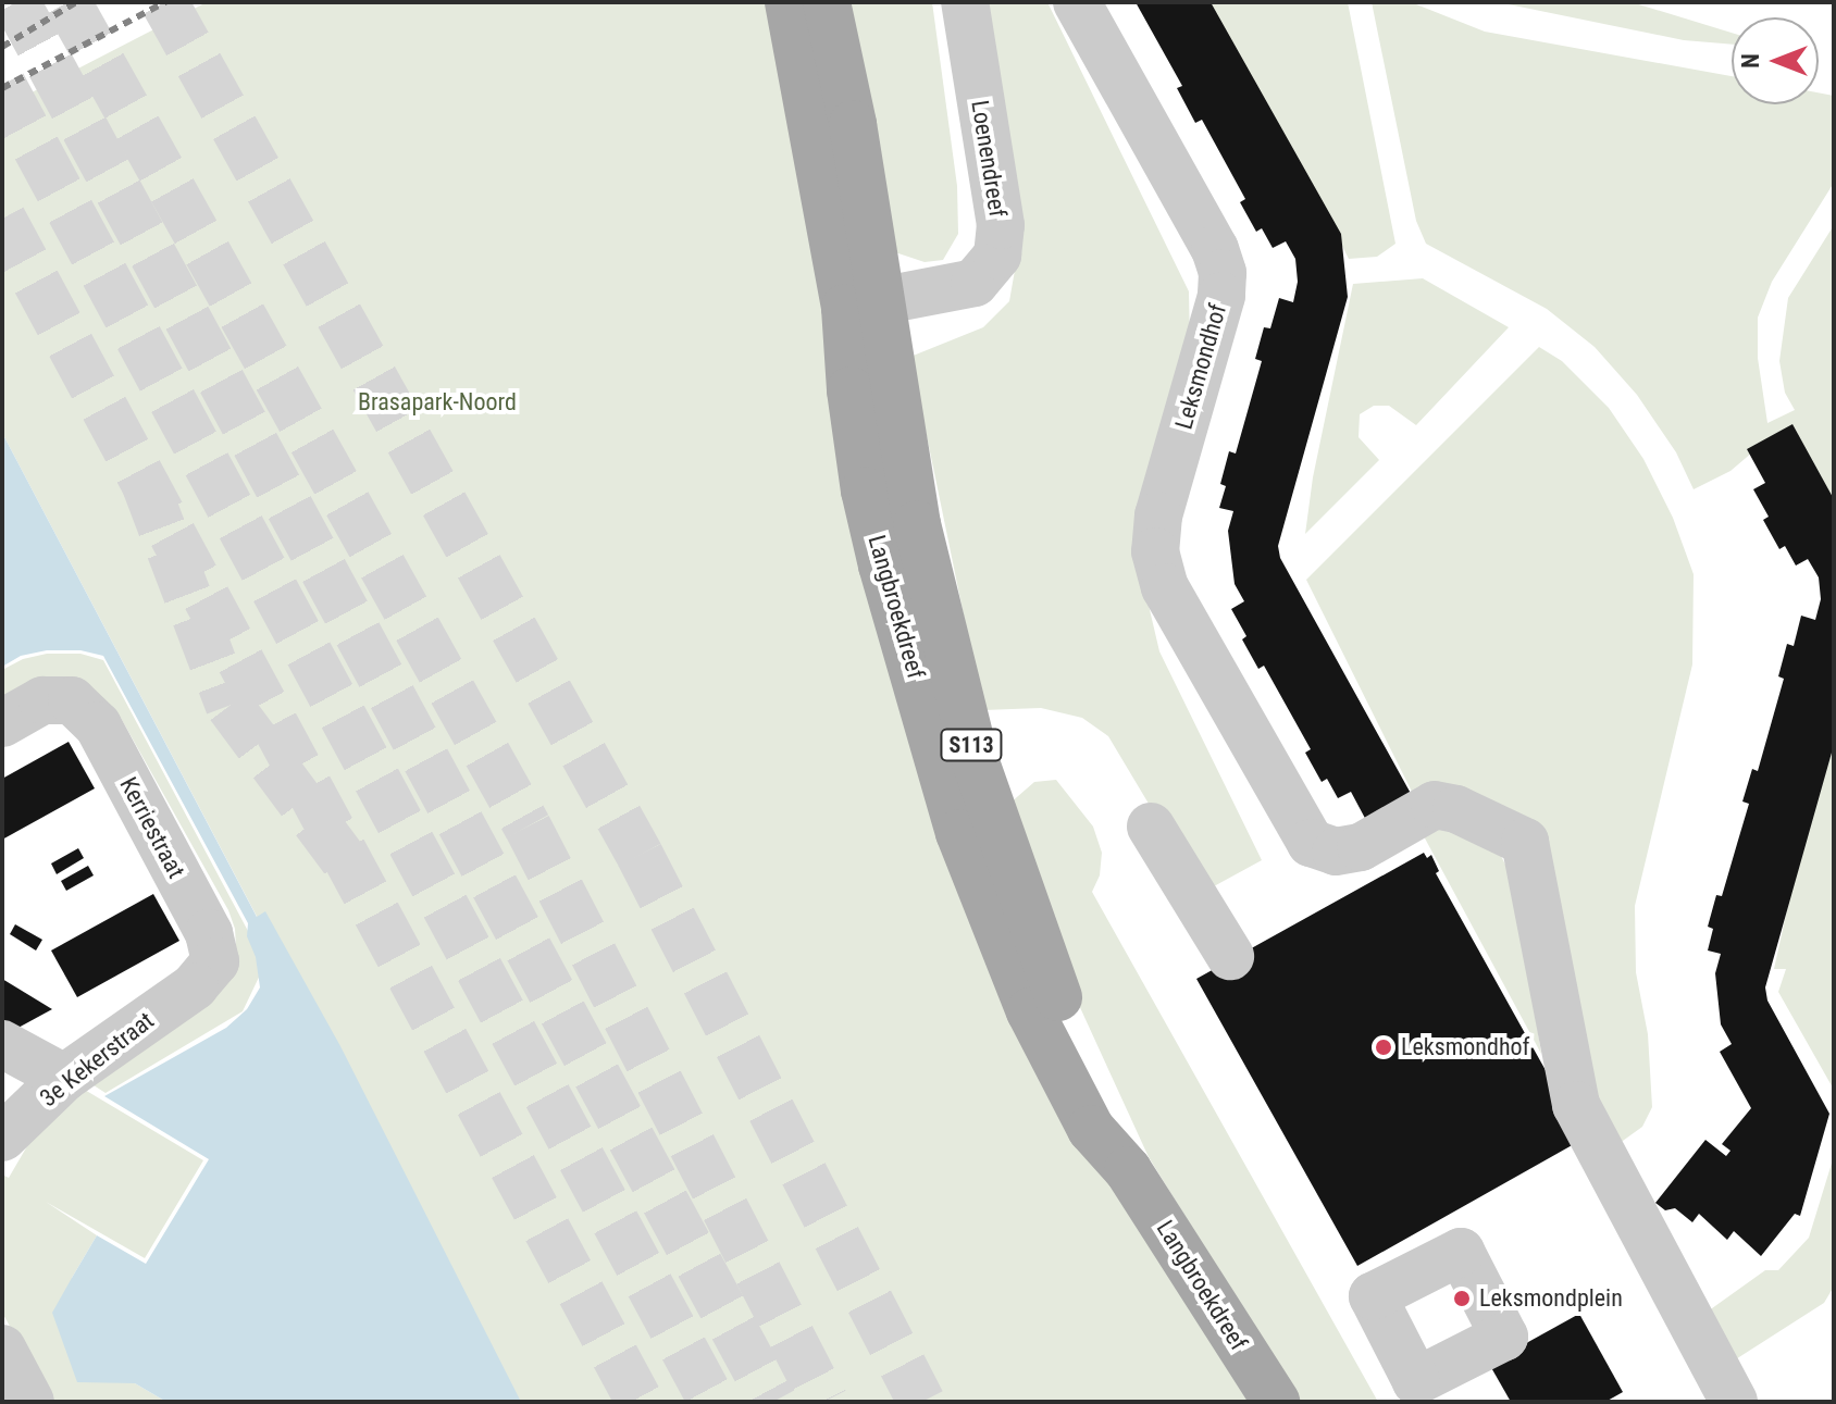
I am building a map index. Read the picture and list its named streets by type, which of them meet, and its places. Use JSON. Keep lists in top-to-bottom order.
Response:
{
  "streets": {
    "main road": ["Langbroekdreef", "S113"],
    "street": [
      "Loenendreef",
      "Leksmondhof",
      "Kerriestraat",
      "3e Kekerstraat"
    ]
  },
  "crossings": [
    ["Loenendreef", "Langbroekdreef"],
    ["Kerriestraat", "3e Kekerstraat"]
  ],
  "parks": ["Brasapark-Noord"],
  "places": ["Leksmondhof", "Leksmondplein"],
  "north": "left"
}
